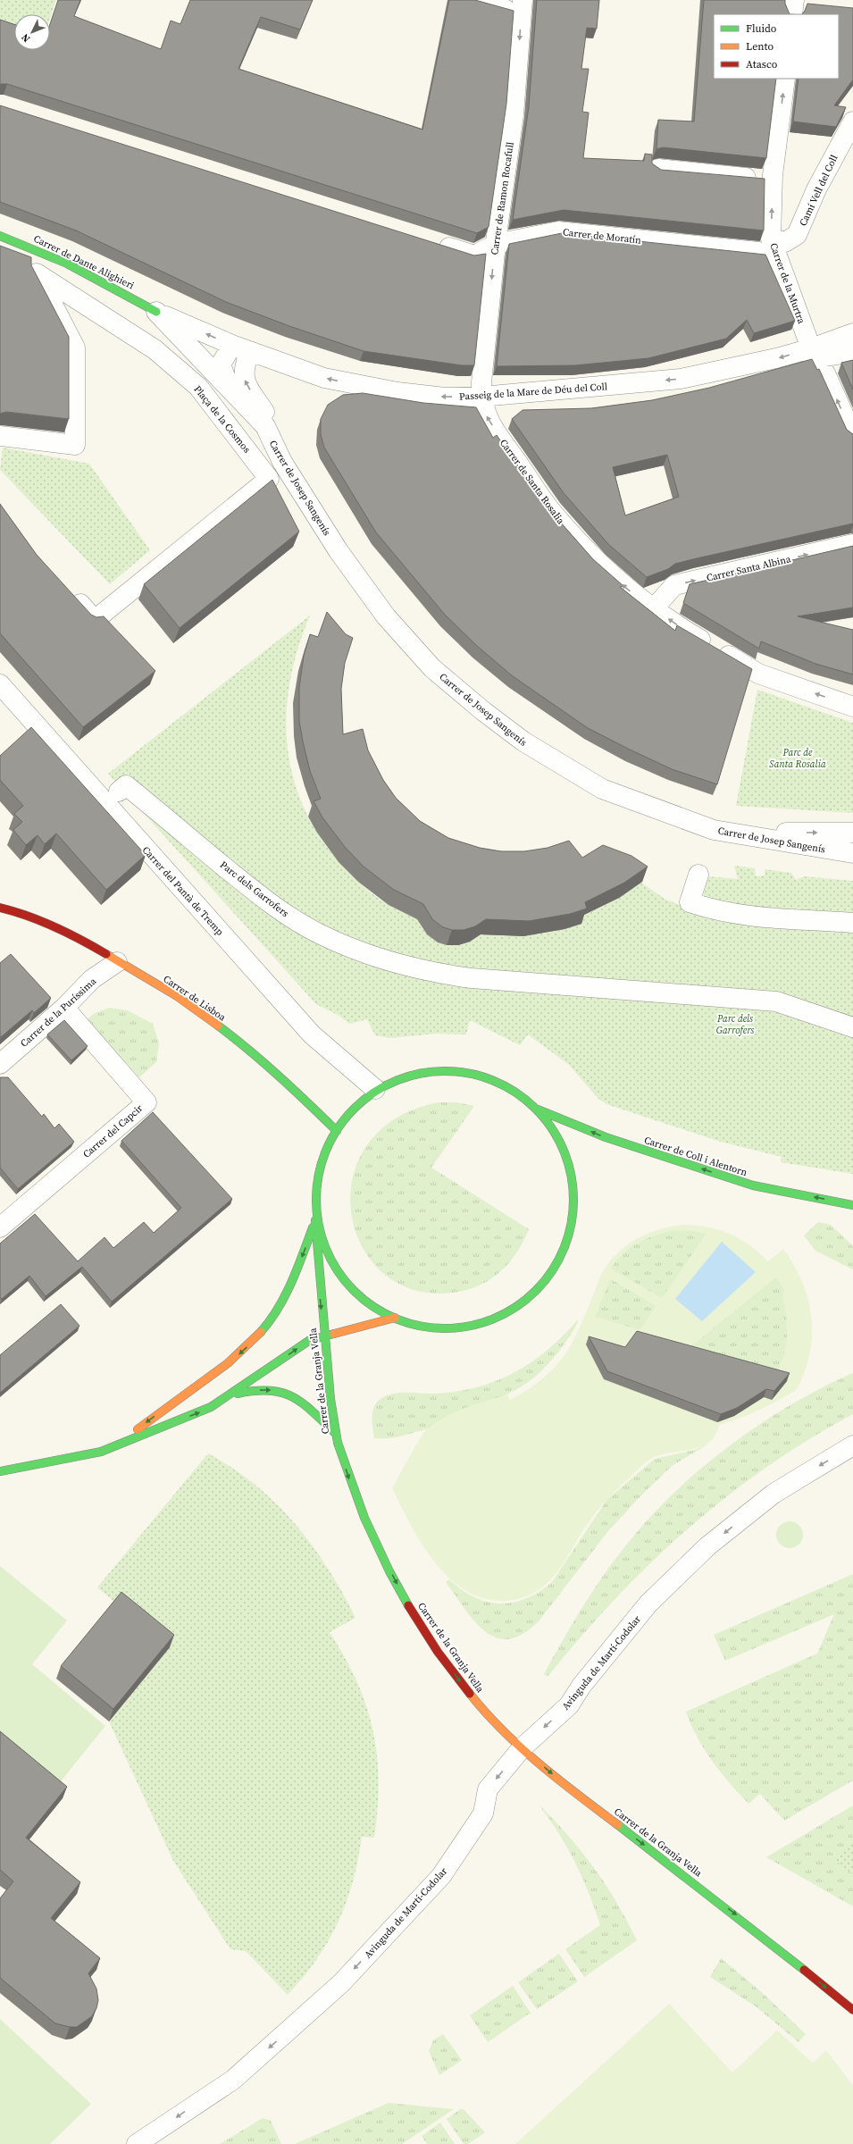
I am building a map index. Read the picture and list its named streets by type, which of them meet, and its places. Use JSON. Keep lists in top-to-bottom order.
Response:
{
  "streets": {
    "street": [
      "Camí Vell del Coll",
      "Carrer de Ramon Rocafull",
      "Carrer de Moratín",
      "Carrer de Dante Alighieri",
      "Carrer de la Murtra",
      "Passeig de la Mare de Déu del Coll",
      "Plaça de la Cosmos",
      "Carrer de Santa Rosalia",
      "Carrer de Josep Sangenís",
      "Carrer Santa Albina",
      "Parc dels Garrofers",
      "Carrer del Pantà de Tremp",
      "Carrer de Lisboa",
      "Carrer de la Puríssima",
      "Carrer del Capcir",
      "Carrer de Coll i Alentorn",
      "Carrer de la Granja Vella",
      "Avinguda de Martí-Codolar"
    ]
  },
  "crossings": [
    ["Camí Vell del Coll", "Carrer de Moratín"],
    ["Camí Vell del Coll", "Carrer de la Murtra"],
    ["Carrer de Ramon Rocafull", "Carrer de Moratín"],
    ["Carrer de Ramon Rocafull", "Passeig de la Mare de Déu del Coll"],
    ["Carrer de Ramon Rocafull", "Carrer de Santa Rosalia"],
    ["Carrer de Moratín", "Carrer de la Murtra"],
    ["Carrer de Dante Alighieri", "Passeig de la Mare de Déu del Coll"],
    ["Carrer de Dante Alighieri", "Carrer de Josep Sangenís"],
    ["Carrer de la Murtra", "Passeig de la Mare de Déu del Coll"],
    ["Passeig de la Mare de Déu del Coll", "Carrer de Santa Rosalia"],
    ["Passeig de la Mare de Déu del Coll", "Carrer de Josep Sangenís"],
    ["Carrer de Santa Rosalia", "Carrer Santa Albina"],
    ["Carrer de Lisboa", "Carrer de la Puríssima"],
    ["Carrer de la Puríssima", "Carrer del Capcir"],
    ["Carrer de la Granja Vella", "Avinguda de Martí-Codolar"]
  ],
  "one_way": [
    "Carrer de Ramon Rocafull",
    "Carrer de la Murtra",
    "Passeig de la Mare de Déu del Coll",
    "Carrer de Santa Rosalia",
    "Carrer Santa Albina",
    "Carrer de Coll i Alentorn",
    "Carrer de la Granja Vella",
    "Avinguda de Martí-Codolar"
  ],
  "parks": ["Parc de Santa Rosalia", "Parc dels Garrofers"],
  "legend": ["Fluido", "Lento", "Atasco"],
  "north": "bottom left"
}
